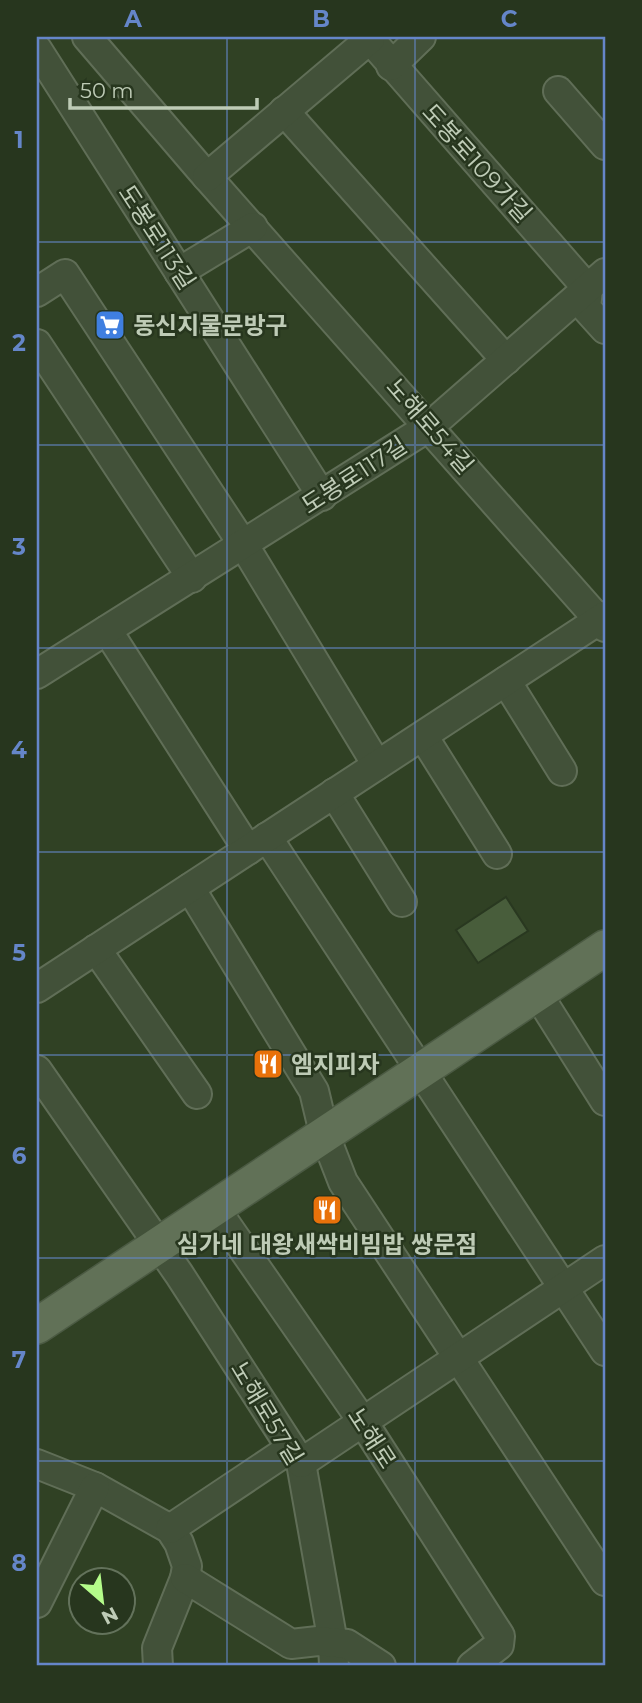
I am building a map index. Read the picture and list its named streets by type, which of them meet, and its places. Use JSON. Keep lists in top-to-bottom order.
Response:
{
  "streets": {
    "street": [
      "도봉로109가길",
      "도봉로113길",
      "노해로54길",
      "도봉로117길",
      "노해로57길",
      "노해로"
    ]
  },
  "crossings": [
    ["도봉로109가길", "도봉로117길"],
    ["도봉로113길", "도봉로117길"],
    ["노해로54길", "도봉로117길"]
  ],
  "places": {
    "supermarket": ["동신지물문방구"],
    "restaurant": ["엠지피자", "심가네 대왕새싹비빔밥 쌍문점"]
  },
  "scale_bar": "50 m",
  "north": "bottom right",
  "grid": {
    "columns": ["A", "B", "C"],
    "rows": [
      "1",
      "2",
      "3",
      "4",
      "5",
      "6",
      "7",
      "8"
    ]
  }
}
